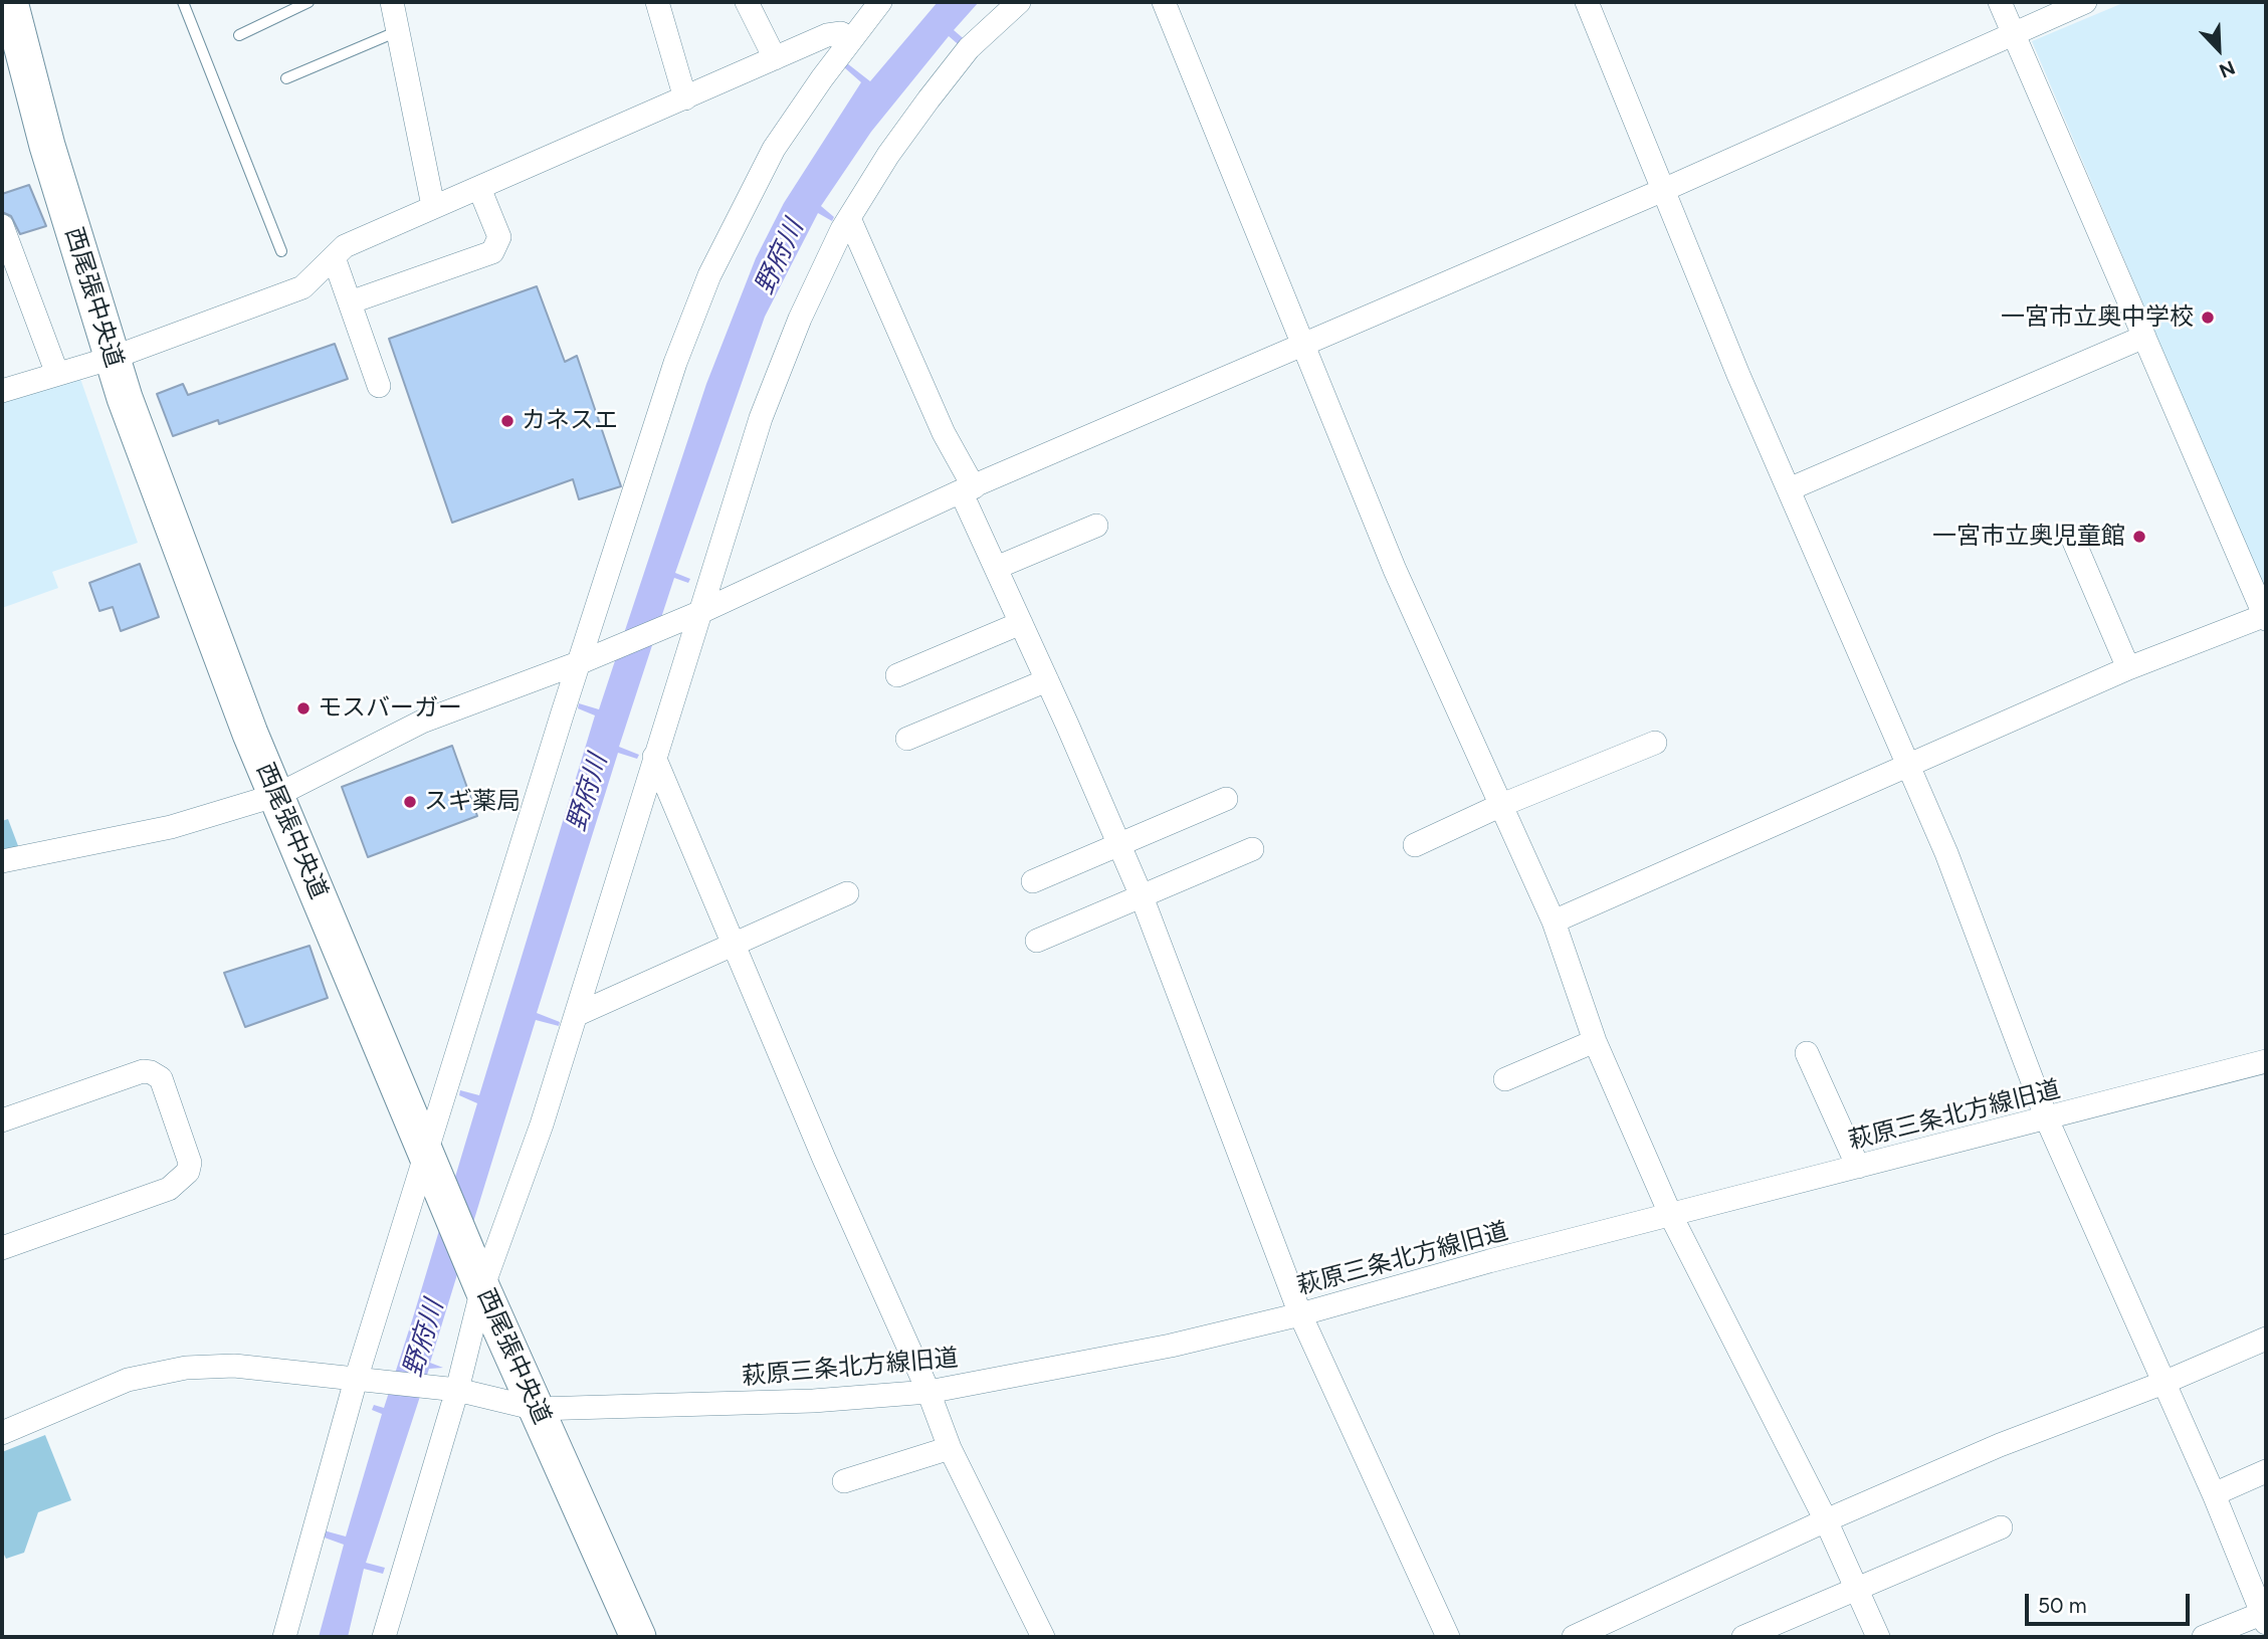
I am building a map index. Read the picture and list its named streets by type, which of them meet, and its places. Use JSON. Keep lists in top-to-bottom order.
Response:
{
  "streets": {
    "main road": ["西尾張中央道"],
    "street": ["萩原三条北方線旧道"]
  },
  "crossings": [
    ["西尾張中央道", "萩原三条北方線旧道"]
  ],
  "water": ["野府川"],
  "places": [
    "一宮市立奥中学校",
    "カネスエ",
    "一宮市立奥児童館",
    "モスバーガー",
    "スギ薬局"
  ],
  "scale_bar": "50 m",
  "north": "bottom right"
}
